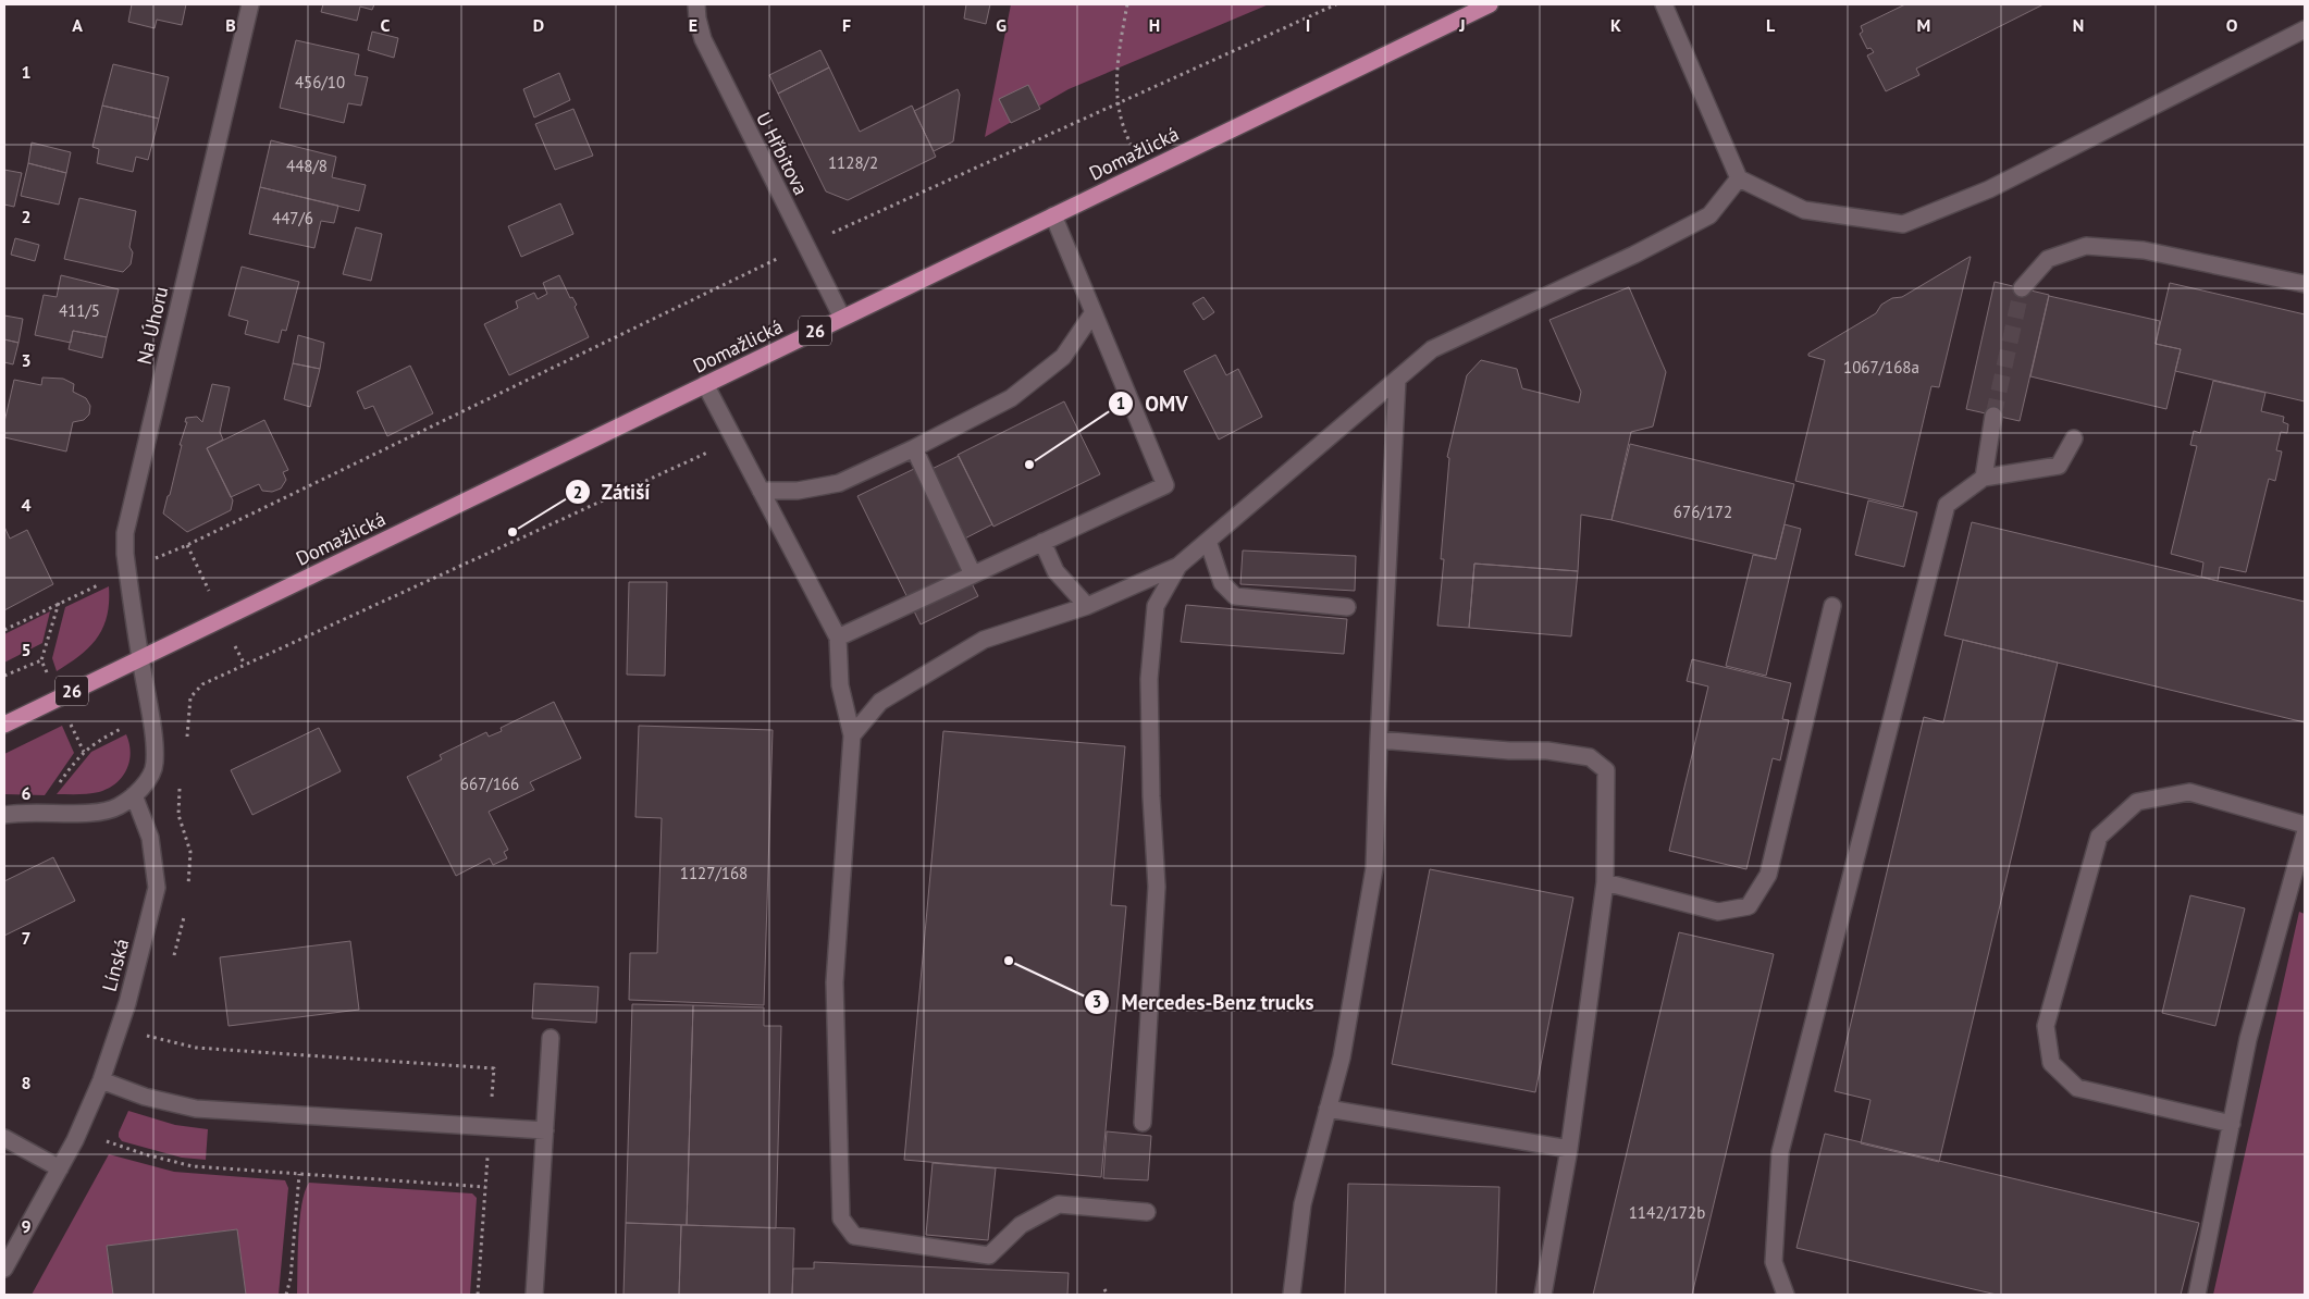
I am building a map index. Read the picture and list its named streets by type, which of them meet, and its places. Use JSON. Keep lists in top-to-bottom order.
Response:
{
  "streets": {
    "main road": ["Domažlická", "26"],
    "street": ["U Hřbitova", "Na Úhoru", "Línská"]
  },
  "crossings": [
    ["U Hřbitova", "Domažlická"],
    ["Domažlická", "Na Úhoru"]
  ],
  "places": ["OMV", "Zátiší", "Mercedes-Benz trucks"],
  "house_numbers": [
    "456/10",
    "1128/2",
    "448/8",
    "447/6",
    "411/5",
    "1067/168a",
    "676/172",
    "667/166",
    "1127/168",
    "1142/172b"
  ],
  "grid": {
    "columns": [
      "A",
      "B",
      "C",
      "D",
      "E",
      "F",
      "G",
      "H",
      "I",
      "J",
      "K",
      "L",
      "M",
      "N",
      "O"
    ],
    "rows": [
      "1",
      "2",
      "3",
      "4",
      "5",
      "6",
      "7",
      "8",
      "9"
    ]
  }
}
